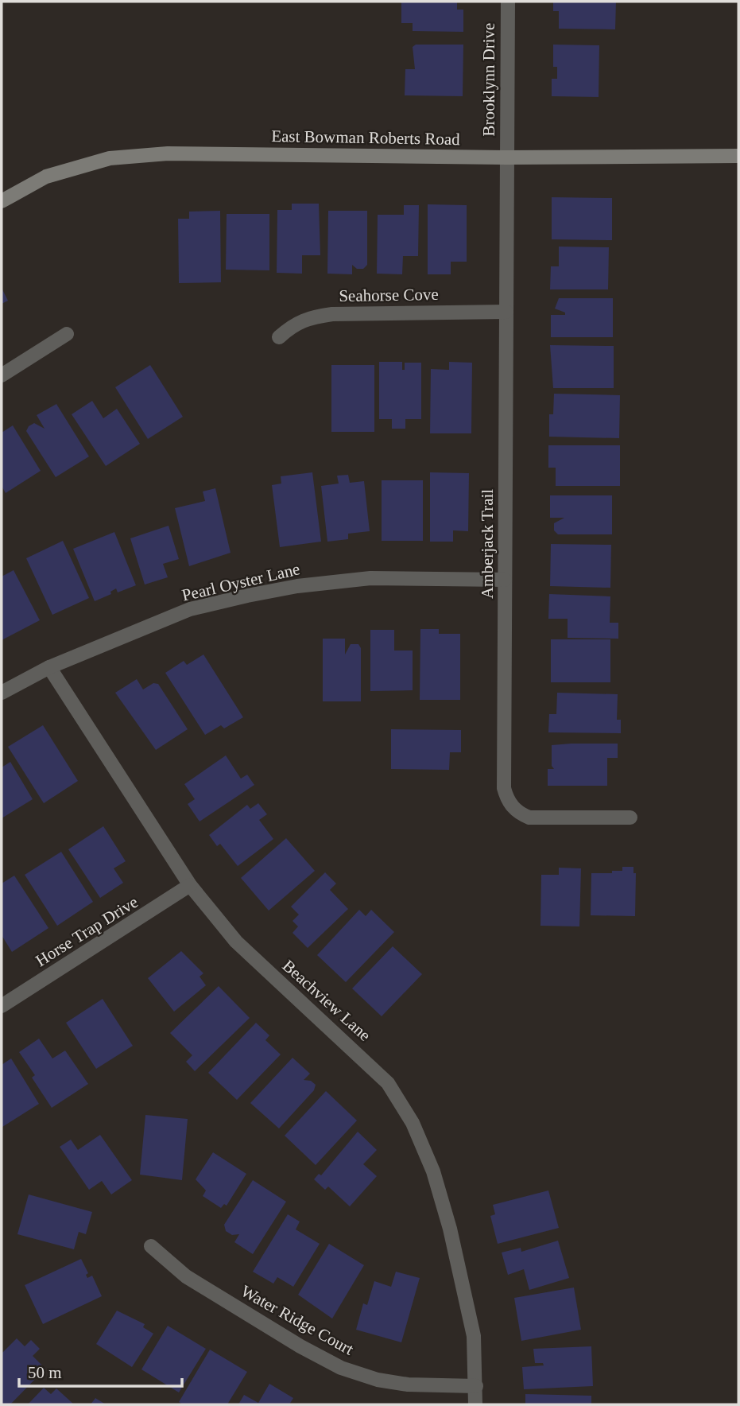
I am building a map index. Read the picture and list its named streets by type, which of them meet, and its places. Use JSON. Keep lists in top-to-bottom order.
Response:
{
  "streets": {
    "street": [
      "Brooklynn Drive",
      "East Bowman Roberts Road",
      "Seahorse Cove",
      "Amberjack Trail",
      "Pearl Oyster Lane",
      "Horse Trap Drive",
      "Beachview Lane",
      "Water Ridge Court"
    ]
  },
  "crossings": [
    ["Brooklynn Drive", "East Bowman Roberts Road"],
    ["Brooklynn Drive", "Amberjack Trail"],
    ["East Bowman Roberts Road", "Amberjack Trail"],
    ["Seahorse Cove", "Amberjack Trail"],
    ["Amberjack Trail", "Pearl Oyster Lane"],
    ["Pearl Oyster Lane", "Beachview Lane"],
    ["Horse Trap Drive", "Beachview Lane"],
    ["Beachview Lane", "Water Ridge Court"]
  ],
  "scale_bar": "50 m"
}
